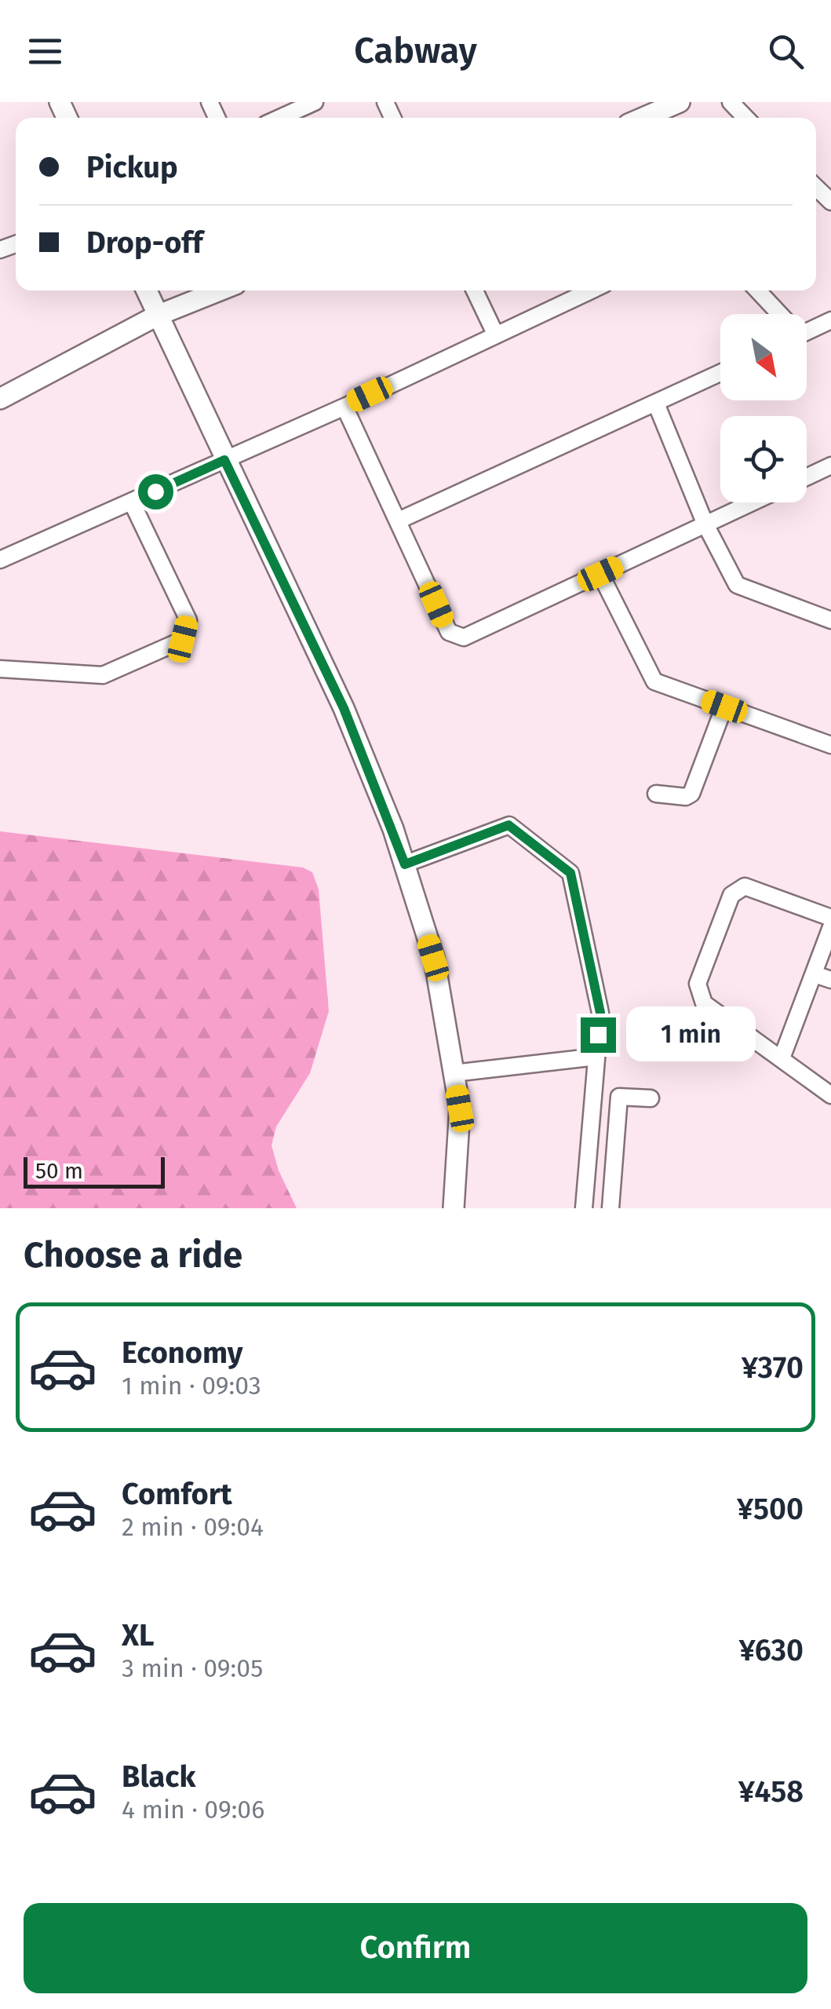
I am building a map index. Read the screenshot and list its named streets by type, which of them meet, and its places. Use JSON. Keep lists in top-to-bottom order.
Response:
{
  "scale_bar": "50 m",
  "north": "bottom right",
  "page": {
    "header": "Cabway",
    "banner": ["Pickup", "Drop-off"],
    "bubble": "1 min",
    "scale": "50 m",
    "heading": "Choose a ride",
    "list": [
      {
        "name": "Economy",
        "note": "1 min · 09:03",
        "value": "¥370"
      },
      {
        "name": "Comfort",
        "note": "2 min · 09:04",
        "value": "¥500"
      },
      {
        "name": "XL",
        "note": "3 min · 09:05",
        "value": "¥630"
      },
      {
        "name": "Black",
        "note": "4 min · 09:06",
        "value": "¥458"
      }
    ],
    "buttons": "Confirm"
  }
}
